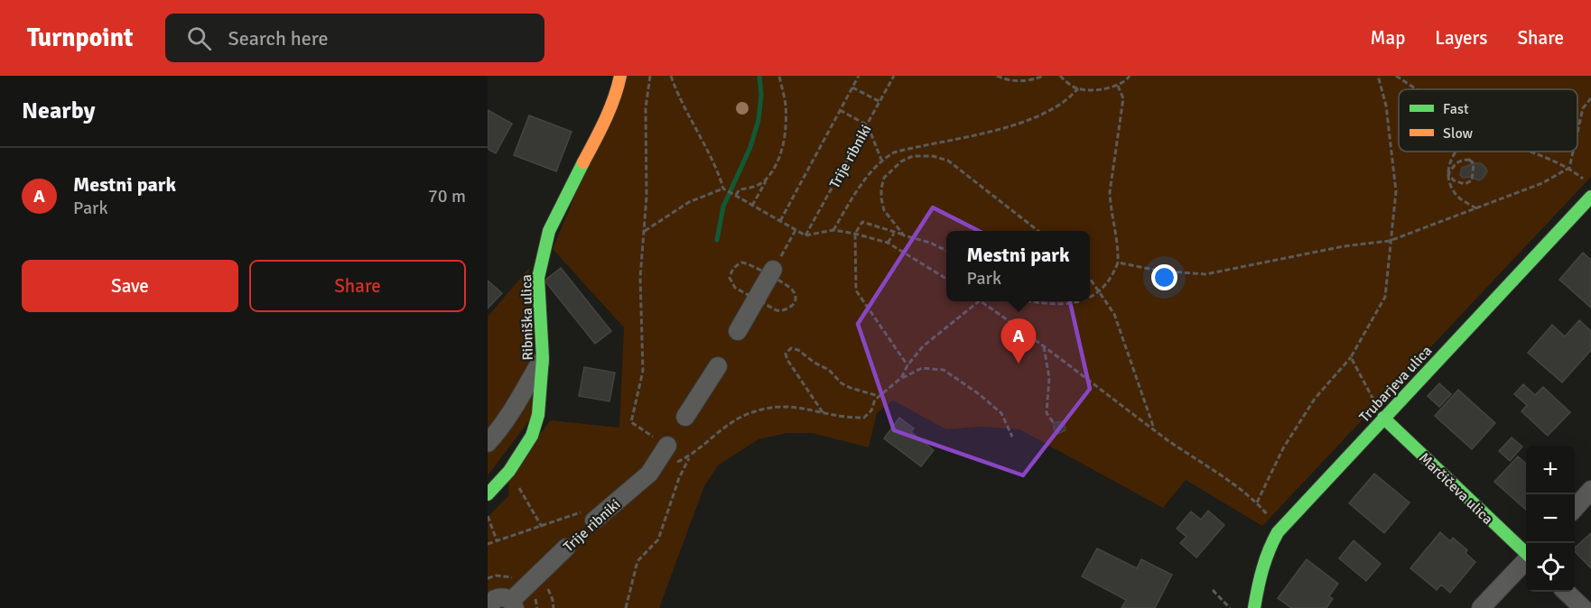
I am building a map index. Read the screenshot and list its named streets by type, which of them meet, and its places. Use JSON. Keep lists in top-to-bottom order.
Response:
{
  "streets": {
    "street": [
      "Trije ribniki",
      "Ribniška ulica",
      "Trubarjeva ulica",
      "Marčičeva ulica"
    ]
  },
  "crossings": [
    ["Trubarjeva ulica", "Marčičeva ulica"]
  ],
  "legend": ["Fast", "Slow"],
  "page": {
    "header": "Turnpoint",
    "search": "Search here",
    "nav": ["Map", "Layers", "Share"],
    "heading": "Nearby",
    "list": [
      {
        "mark": "A",
        "name": "Mestni park",
        "note": "Park",
        "value": "70 m"
      }
    ],
    "popup": ["Mestni park", "Park"],
    "buttons": ["Save", "Share"],
    "pins": "A",
    "map_buttons": ["+", "−"]
  }
}
